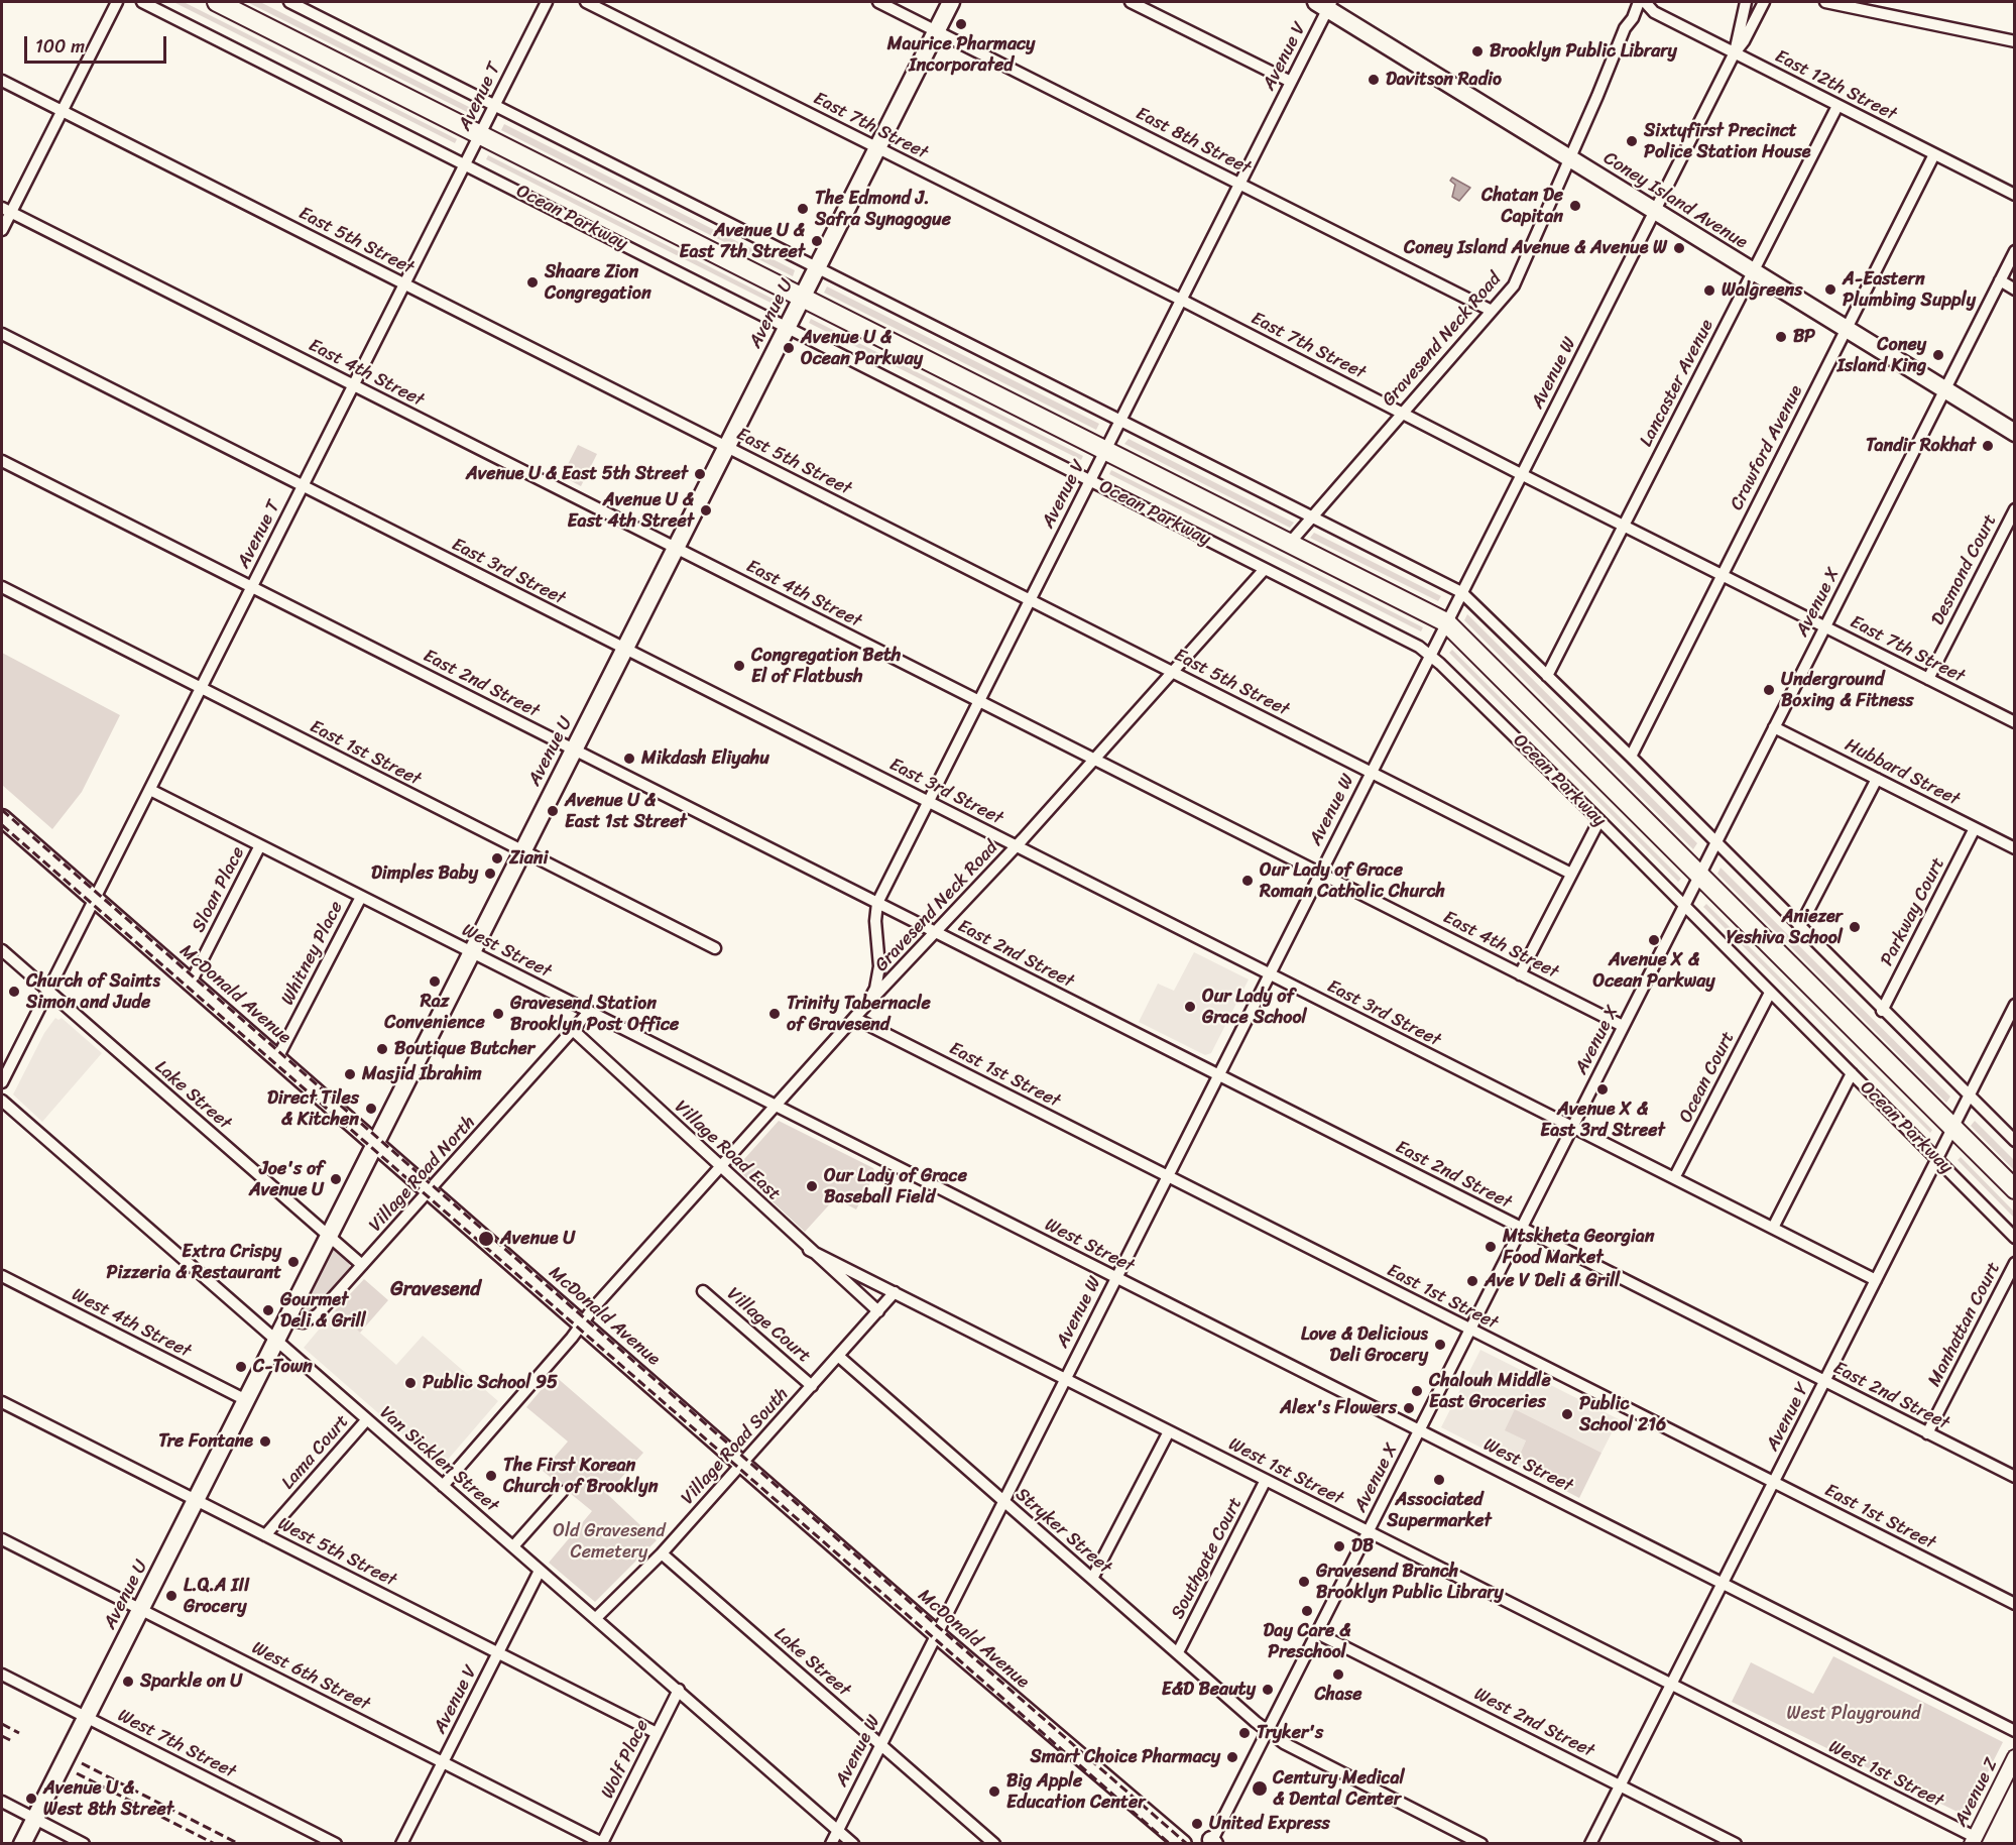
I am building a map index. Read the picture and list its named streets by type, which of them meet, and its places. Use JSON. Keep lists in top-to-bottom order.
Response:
{
  "streets": {
    "main road": [
      "Coney Island Avenue",
      "Ocean Parkway",
      "Avenue U",
      "McDonald Avenue"
    ],
    "street": [
      "Avenue V",
      "East 12th Street",
      "Avenue T",
      "East 7th Street",
      "East 8th Street",
      "East 5th Street",
      "Gravesend Neck Road",
      "East 4th Street",
      "Avenue W",
      "Lancaster Avenue",
      "Crawford Avenue",
      "Desmond Court",
      "East 3rd Street",
      "Avenue X",
      "East 2nd Street",
      "East 1st Street",
      "Hubbard Street",
      "Sloan Place",
      "Parkway Court",
      "West Street",
      "Whitney Place",
      "Ocean Court",
      "Lake Street",
      "Village Road East",
      "Village Road North",
      "West 4th Street",
      "Manhattan Court",
      "Village Court",
      "Avenue Y",
      "Village Road South",
      "Lama Court",
      "Van Sicklen Street",
      "West 1st Street",
      "Stryker Street",
      "West 5th Street",
      "Southgate Court",
      "West 6th Street",
      "West 2nd Street",
      "West 7th Street",
      "Wolf Place",
      "Avenue Z"
    ]
  },
  "crossings": [
    ["Avenue V", "East 7th Street"],
    ["Avenue V", "East 8th Street"],
    ["Avenue V", "Coney Island Avenue"],
    ["Avenue V", "Ocean Parkway"],
    ["Avenue V", "East 5th Street"],
    ["Avenue V", "Gravesend Neck Road"],
    ["Avenue V", "East 4th Street"],
    ["Avenue V", "East 3rd Street"],
    ["Avenue V", "East 2nd Street"],
    ["Avenue V", "East 1st Street"],
    ["Avenue V", "Van Sicklen Street"],
    ["Avenue V", "West 5th Street"],
    ["Avenue V", "West 6th Street"],
    ["East 12th Street", "Avenue W"],
    ["East 12th Street", "Lancaster Avenue"],
    ["East 12th Street", "Crawford Avenue"],
    ["Avenue T", "Ocean Parkway"],
    ["Avenue T", "East 5th Street"],
    ["Avenue T", "East 4th Street"],
    ["Avenue T", "East 3rd Street"],
    ["Avenue T", "East 2nd Street"],
    ["Avenue T", "East 1st Street"],
    ["Avenue T", "West Street"],
    ["Avenue T", "McDonald Avenue"],
    ["Avenue T", "Lake Street"],
    ["East 7th Street", "Avenue U"],
    ["East 7th Street", "Gravesend Neck Road"],
    ["East 7th Street", "Avenue W"],
    ["East 7th Street", "Lancaster Avenue"],
    ["East 7th Street", "Crawford Avenue"],
    ["East 7th Street", "Desmond Court"],
    ["East 7th Street", "Avenue X"],
    ["East 8th Street", "Avenue U"],
    ["East 8th Street", "Gravesend Neck Road"],
    ["Coney Island Avenue", "Gravesend Neck Road"],
    ["Coney Island Avenue", "Avenue W"],
    ["Coney Island Avenue", "Lancaster Avenue"],
    ["Coney Island Avenue", "Crawford Avenue"],
    ["Coney Island Avenue", "Avenue X"],
    ["Ocean Parkway", "Avenue U"],
    ["Ocean Parkway", "Gravesend Neck Road"],
    ["Ocean Parkway", "Avenue W"],
    ["Ocean Parkway", "Avenue X"],
    ["Ocean Parkway", "Ocean Court"],
    ["Ocean Parkway", "Avenue Y"],
    ["East 5th Street", "Avenue U"],
    ["East 5th Street", "Gravesend Neck Road"],
    ["East 5th Street", "Avenue W"],
    ["Avenue U", "East 4th Street"],
    ["Avenue U", "East 3rd Street"],
    ["Avenue U", "East 2nd Street"],
    ["Avenue U", "East 1st Street"],
    ["Avenue U", "West Street"],
    ["Avenue U", "McDonald Avenue"],
    ["Avenue U", "Lake Street"],
    ["Avenue U", "Village Road North"],
    ["Avenue U", "West 4th Street"],
    ["Avenue U", "Van Sicklen Street"],
    ["Avenue U", "West 5th Street"],
    ["Avenue U", "West 6th Street"],
    ["Avenue U", "West 7th Street"],
    ["Gravesend Neck Road", "East 4th Street"],
    ["Gravesend Neck Road", "East 3rd Street"],
    ["Gravesend Neck Road", "East 2nd Street"],
    ["Gravesend Neck Road", "East 1st Street"],
    ["Gravesend Neck Road", "West Street"],
    ["Gravesend Neck Road", "McDonald Avenue"],
    ["Gravesend Neck Road", "Village Road East"],
    ["Gravesend Neck Road", "Van Sicklen Street"],
    ["East 4th Street", "Avenue W"],
    ["East 4th Street", "Avenue X"],
    ["Avenue W", "East 3rd Street"],
    ["Avenue W", "East 2nd Street"],
    ["Avenue W", "East 1st Street"],
    ["Avenue W", "West Street"],
    ["Avenue W", "McDonald Avenue"],
    ["Avenue W", "Lake Street"],
    ["Avenue W", "Van Sicklen Street"],
    ["Avenue W", "West 1st Street"],
    ["Avenue W", "Stryker Street"],
    ["East 3rd Street", "Avenue X"],
    ["East 3rd Street", "Ocean Court"],
    ["East 3rd Street", "Avenue Y"],
    ["Avenue X", "East 2nd Street"],
    ["Avenue X", "East 1st Street"],
    ["Avenue X", "Hubbard Street"],
    ["Avenue X", "West Street"],
    ["Avenue X", "West 1st Street"],
    ["Avenue X", "Stryker Street"],
    ["Avenue X", "West 2nd Street"],
    ["East 2nd Street", "Manhattan Court"],
    ["East 2nd Street", "Avenue Y"],
    ["East 1st Street", "Avenue Y"],
    ["Hubbard Street", "Parkway Court"],
    ["Sloan Place", "West Street"],
    ["Sloan Place", "McDonald Avenue"],
    ["West Street", "Whitney Place"],
    ["West Street", "Avenue Y"],
    ["Whitney Place", "McDonald Avenue"],
    ["McDonald Avenue", "Village Road North"],
    ["McDonald Avenue", "Village Road South"],
    ["Lake Street", "Village Road North"],
    ["Lake Street", "Village Road South"],
    ["Village Road East", "Village Road North"],
    ["Village Road East", "Village Road South"],
    ["Village Road East", "West 1st Street"],
    ["Village Court", "Village Road South"],
    ["Avenue Y", "West 1st Street"],
    ["Avenue Y", "West 2nd Street"],
    ["Village Road South", "Van Sicklen Street"],
    ["Village Road South", "West 1st Street"],
    ["Village Road South", "Stryker Street"],
    ["Lama Court", "Van Sicklen Street"],
    ["Lama Court", "West 5th Street"],
    ["Van Sicklen Street", "Wolf Place"],
    ["West 1st Street", "Southgate Court"],
    ["West 1st Street", "Avenue Z"],
    ["Stryker Street", "Southgate Court"],
    ["West 5th Street", "Wolf Place"],
    ["West 6th Street", "Wolf Place"]
  ],
  "districts": ["Gravesend"],
  "parks": ["Old Gravesend Cemetery", "West Playground"],
  "places": [
    "Maurice Pharmacy Incorporated",
    "Brooklyn Public Library",
    "Davitson Radio",
    "Sixtyfirst Precinct Police Station House",
    "Chatan De Capitan",
    "The Edmond J. Safra Synagogue",
    "Avenue U & East 7th Street",
    "Coney Island Avenue & Avenue W",
    "Shaare Zion Congregation",
    "A-Eastern Plumbing Supply",
    "Walgreens",
    "BP",
    "Avenue U & Ocean Parkway",
    "Coney Island King",
    "Tandir Rokhat",
    "Avenue U & East 5th Street",
    "Avenue U & East 4th Street",
    "Congregation Beth El of Flatbush",
    "Underground Boxing & Fitness",
    "Mikdash Eliyahu",
    "Avenue U & East 1st Street",
    "Ziani",
    "Dimples Baby",
    "Our Lady of Grace Roman Catholic Church",
    "Aniezer Yeshiva School",
    "Avenue X & Ocean Parkway",
    "Raz Convenience",
    "Church of Saints Simon and Jude",
    "Our Lady of Grace School",
    "Gravesend Station Brooklyn Post Office",
    "Trinity Tabernacle of Gravesend",
    "Boutique Butcher",
    "Masjid Ibrahim",
    "Avenue X & East 3rd Street",
    "Direct Tiles & Kitchen",
    "Joe's of Avenue U",
    "Our Lady of Grace Baseball Field",
    "Avenue U",
    "Mtskheta Georgian Food Market",
    "Extra Crispy Pizzeria & Restaurant",
    "Ave V Deli & Grill",
    "Gourmet Deli & Grill",
    "Love & Delicious Deli Grocery",
    "C-Town",
    "Public School 95",
    "Chalouh Middle East Groceries",
    "Alex's Flowers",
    "Public School 216",
    "Tre Fontane",
    "The First Korean Church of Brooklyn",
    "Associated Supermarket",
    "DB",
    "Gravesend Branch Brooklyn Public Library",
    "L.Q.A III Grocery",
    "Day Care & Preschool",
    "Chase",
    "Sparkle on U",
    "E&D Beauty",
    "Tryker's",
    "Smart Choice Pharmacy",
    "Century Medical & Dental Center",
    "Big Apple Education Center",
    "Avenue U & West 8th Street",
    "United Express"
  ],
  "scale_bar": "100 m"
}
